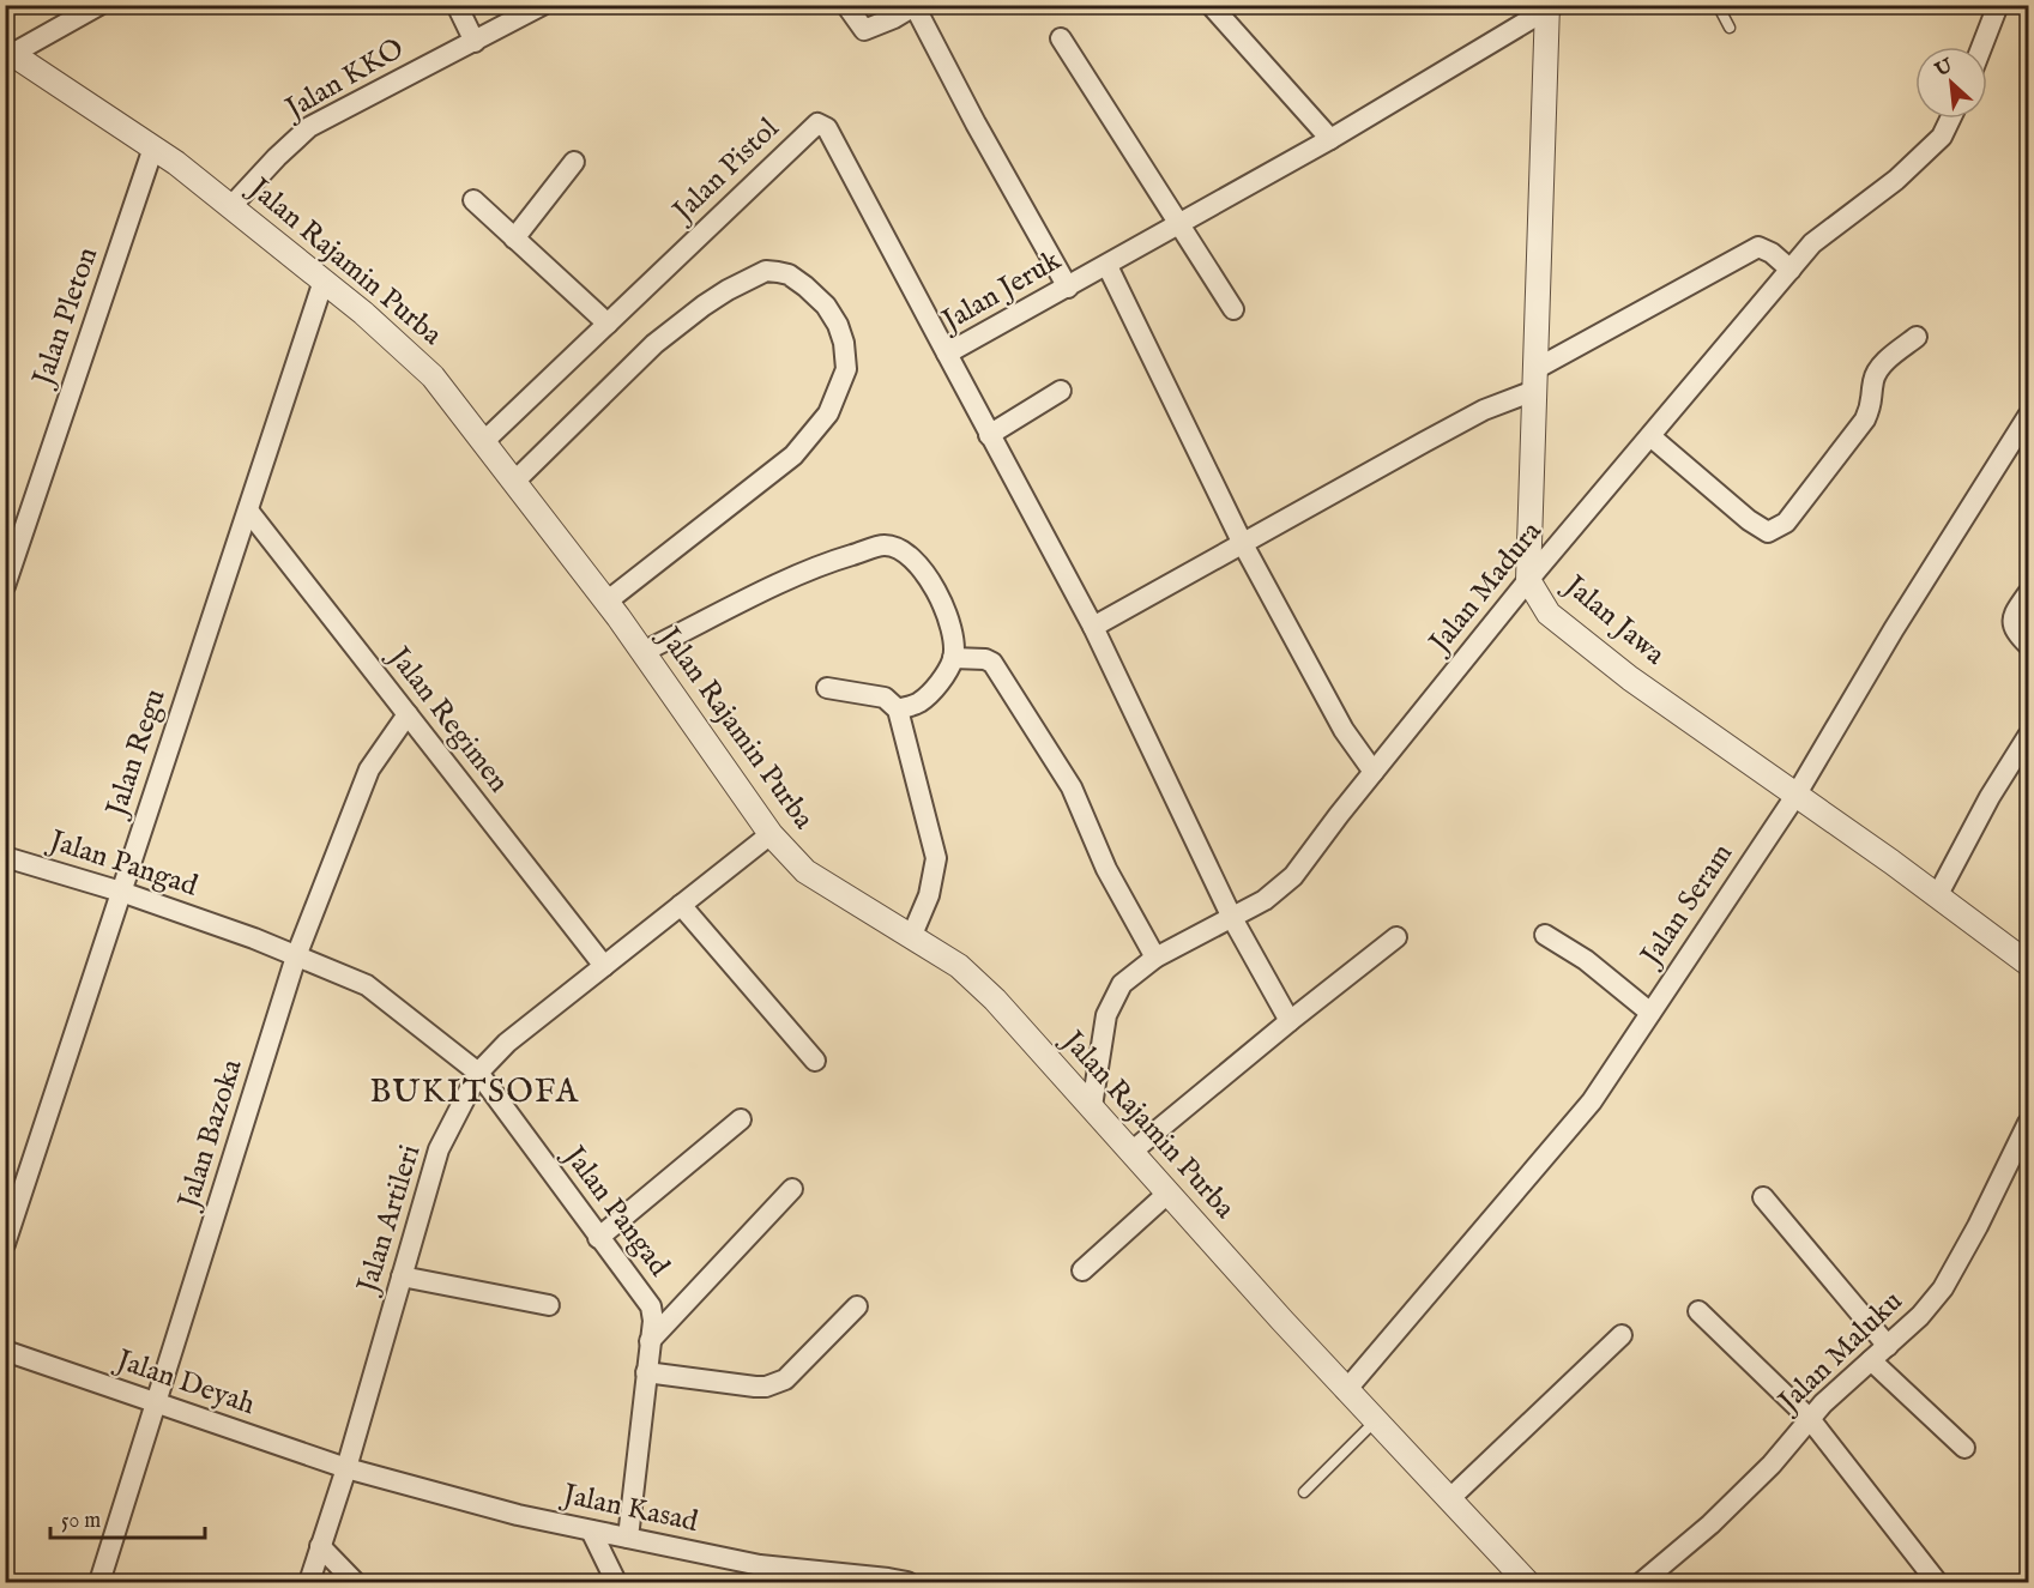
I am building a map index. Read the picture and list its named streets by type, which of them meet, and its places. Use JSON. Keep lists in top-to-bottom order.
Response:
{
  "streets": {
    "street": [
      "Jalan KKO",
      "Jalan Pistol",
      "Jalan Rajamin Purba",
      "Jalan Jeruk",
      "Jalan Pleton",
      "Jalan Madura",
      "Jalan Jawa",
      "Jalan Regimen",
      "Jalan Regu",
      "Jalan Pangad",
      "Jalan Seram",
      "Jalan Bazoka",
      "Jalan Artileri",
      "Jalan Maluku",
      "Jalan Deyah",
      "Jalan Kasad"
    ]
  },
  "crossings": [
    ["Jalan KKO", "Jalan Rajamin Purba"],
    ["Jalan Pistol", "Jalan Rajamin Purba"],
    ["Jalan Pistol", "Jalan Jeruk"],
    ["Jalan Rajamin Purba", "Jalan Pleton"],
    ["Jalan Rajamin Purba", "Jalan Madura"],
    ["Jalan Rajamin Purba", "Jalan Regu"],
    ["Jalan Rajamin Purba", "Jalan Seram"],
    ["Jalan Rajamin Purba", "Jalan Artileri"],
    ["Jalan Jeruk", "Jalan Madura"],
    ["Jalan Jeruk", "Jalan Jawa"],
    ["Jalan Madura", "Jalan Jawa"],
    ["Jalan Jawa", "Jalan Seram"],
    ["Jalan Regimen", "Jalan Regu"],
    ["Jalan Regimen", "Jalan Bazoka"],
    ["Jalan Regimen", "Jalan Artileri"],
    ["Jalan Regu", "Jalan Pangad"],
    ["Jalan Pangad", "Jalan Bazoka"],
    ["Jalan Pangad", "Jalan Artileri"],
    ["Jalan Pangad", "Jalan Kasad"],
    ["Jalan Bazoka", "Jalan Deyah"],
    ["Jalan Artileri", "Jalan Deyah"],
    ["Jalan Artileri", "Jalan Kasad"],
    ["Jalan Deyah", "Jalan Kasad"]
  ],
  "districts": ["BUKITSOFA"],
  "scale_bar": "50 m",
  "north": "top left"
}
